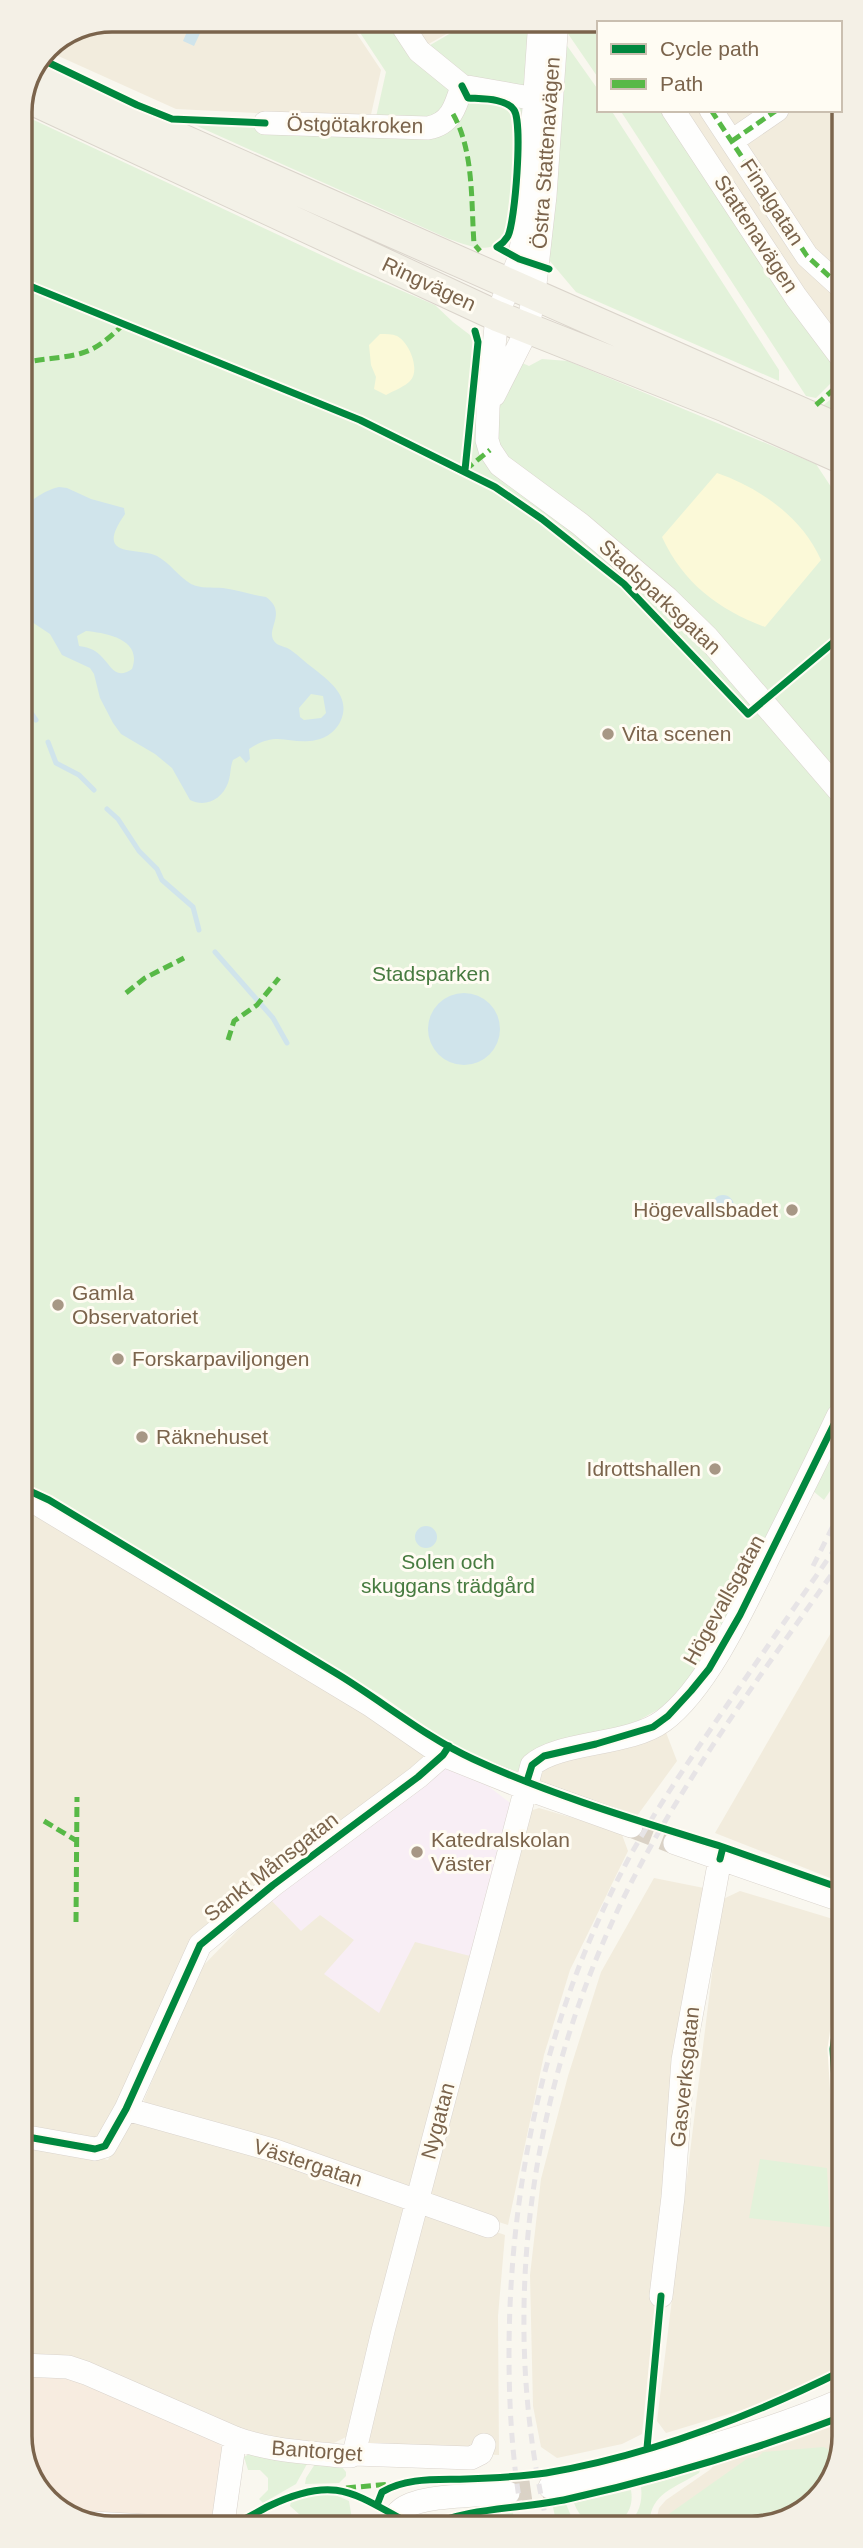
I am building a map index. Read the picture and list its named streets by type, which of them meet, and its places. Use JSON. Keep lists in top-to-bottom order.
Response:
{
  "streets": {
    "main road": ["Ringvägen"],
    "street": [
      "Östgötakroken",
      "Östra Stattenavägen",
      "Finalgatan",
      "Stattenavägen",
      "Stadsparksgatan",
      "Högevallsgatan",
      "Sankt Månsgatan",
      "Gasverksgatan",
      "Nygatan",
      "Västergatan",
      "Bantorget"
    ]
  },
  "crossings": [
    ["Östra Stattenavägen", "Ringvägen"],
    ["Östra Stattenavägen", "Stadsparksgatan"],
    ["Ringvägen", "Stadsparksgatan"],
    ["Högevallsgatan", "Nygatan"],
    ["Sankt Månsgatan", "Västergatan"],
    ["Nygatan", "Västergatan"],
    ["Nygatan", "Bantorget"]
  ],
  "parks": ["Stadsparken", "Solen och skuggans trädgård"],
  "places": [
    "Vita scenen",
    "Högevallsbadet",
    "Gamla Observatoriet",
    "Forskarpaviljongen",
    "Räknehuset",
    "Idrottshallen",
    "Katedralskolan Väster"
  ],
  "legend": ["Cycle path", "Path"]
}
